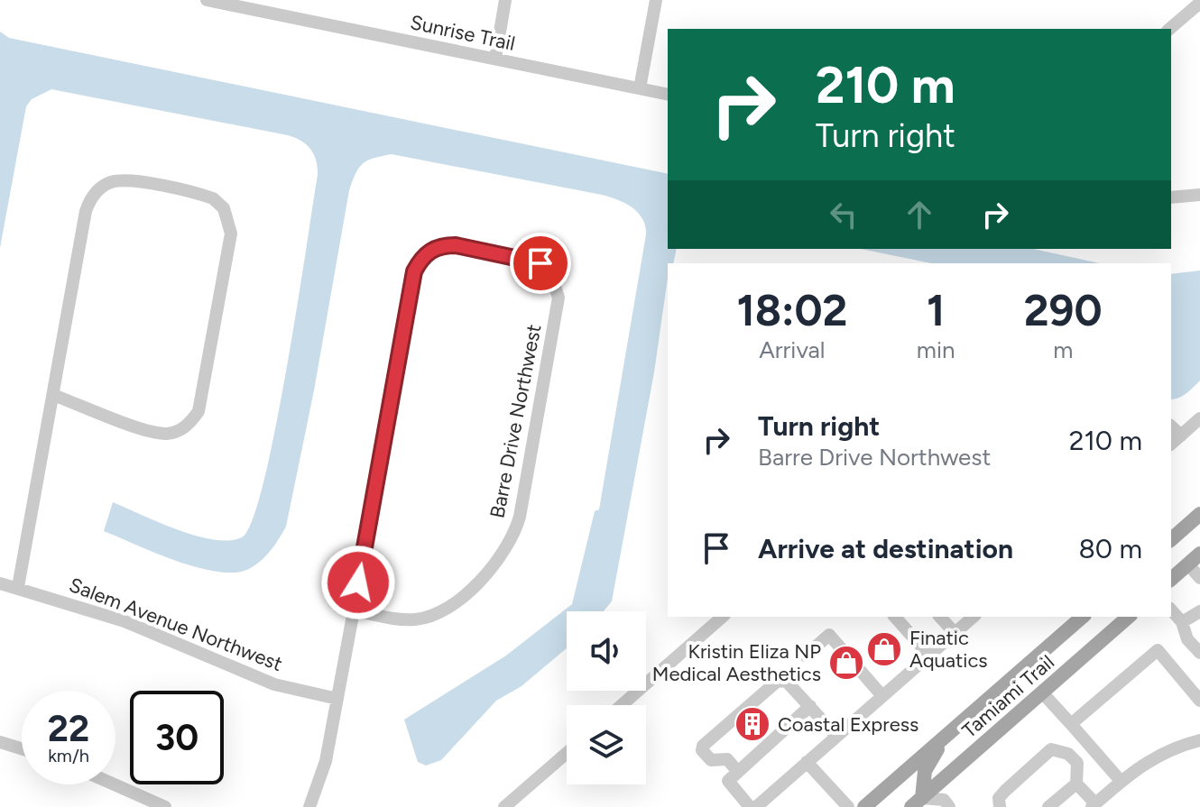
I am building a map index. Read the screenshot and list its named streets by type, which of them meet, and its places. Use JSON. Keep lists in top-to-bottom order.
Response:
{
  "streets": {
    "main road": ["Tamiami Trail"],
    "street": ["Sunrise Trail", "Barre Drive Northwest", "Salem Avenue Northwest"]
  },
  "crossings": [
    ["Barre Drive Northwest", "Salem Avenue Northwest"]
  ],
  "places": {
    "shop": ["Finatic Aquatics", "Kristin Eliza NP Medical Aesthetics"],
    "building": ["Coastal Express"]
  },
  "page": {
    "turn": ["210 m", "Turn right"],
    "eta": [
      "18:02",
      "Arrival",
      "1",
      "min",
      "290",
      "m"
    ],
    "list": [
      {
        "name": "Turn right",
        "note": "Barre Drive Northwest",
        "value": "210 m"
      },
      {
        "name": "Arrive at destination",
        "value": "80 m"
      }
    ],
    "speed": "22 km/h",
    "limit": "30"
  }
}
